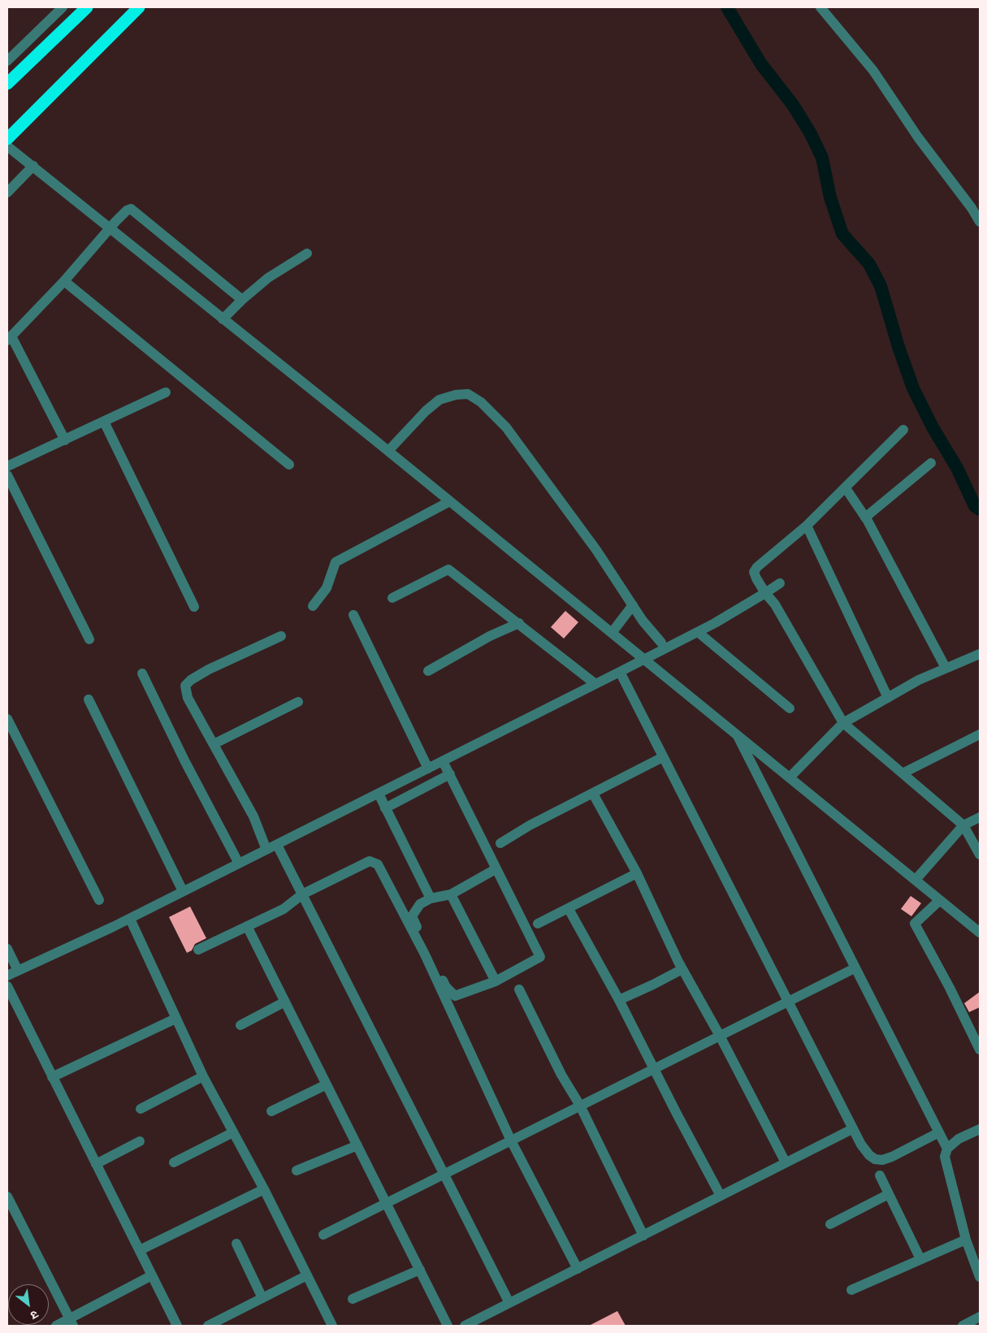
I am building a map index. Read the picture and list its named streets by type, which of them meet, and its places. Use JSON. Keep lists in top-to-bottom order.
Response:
{
  "north": "bottom right"
}
